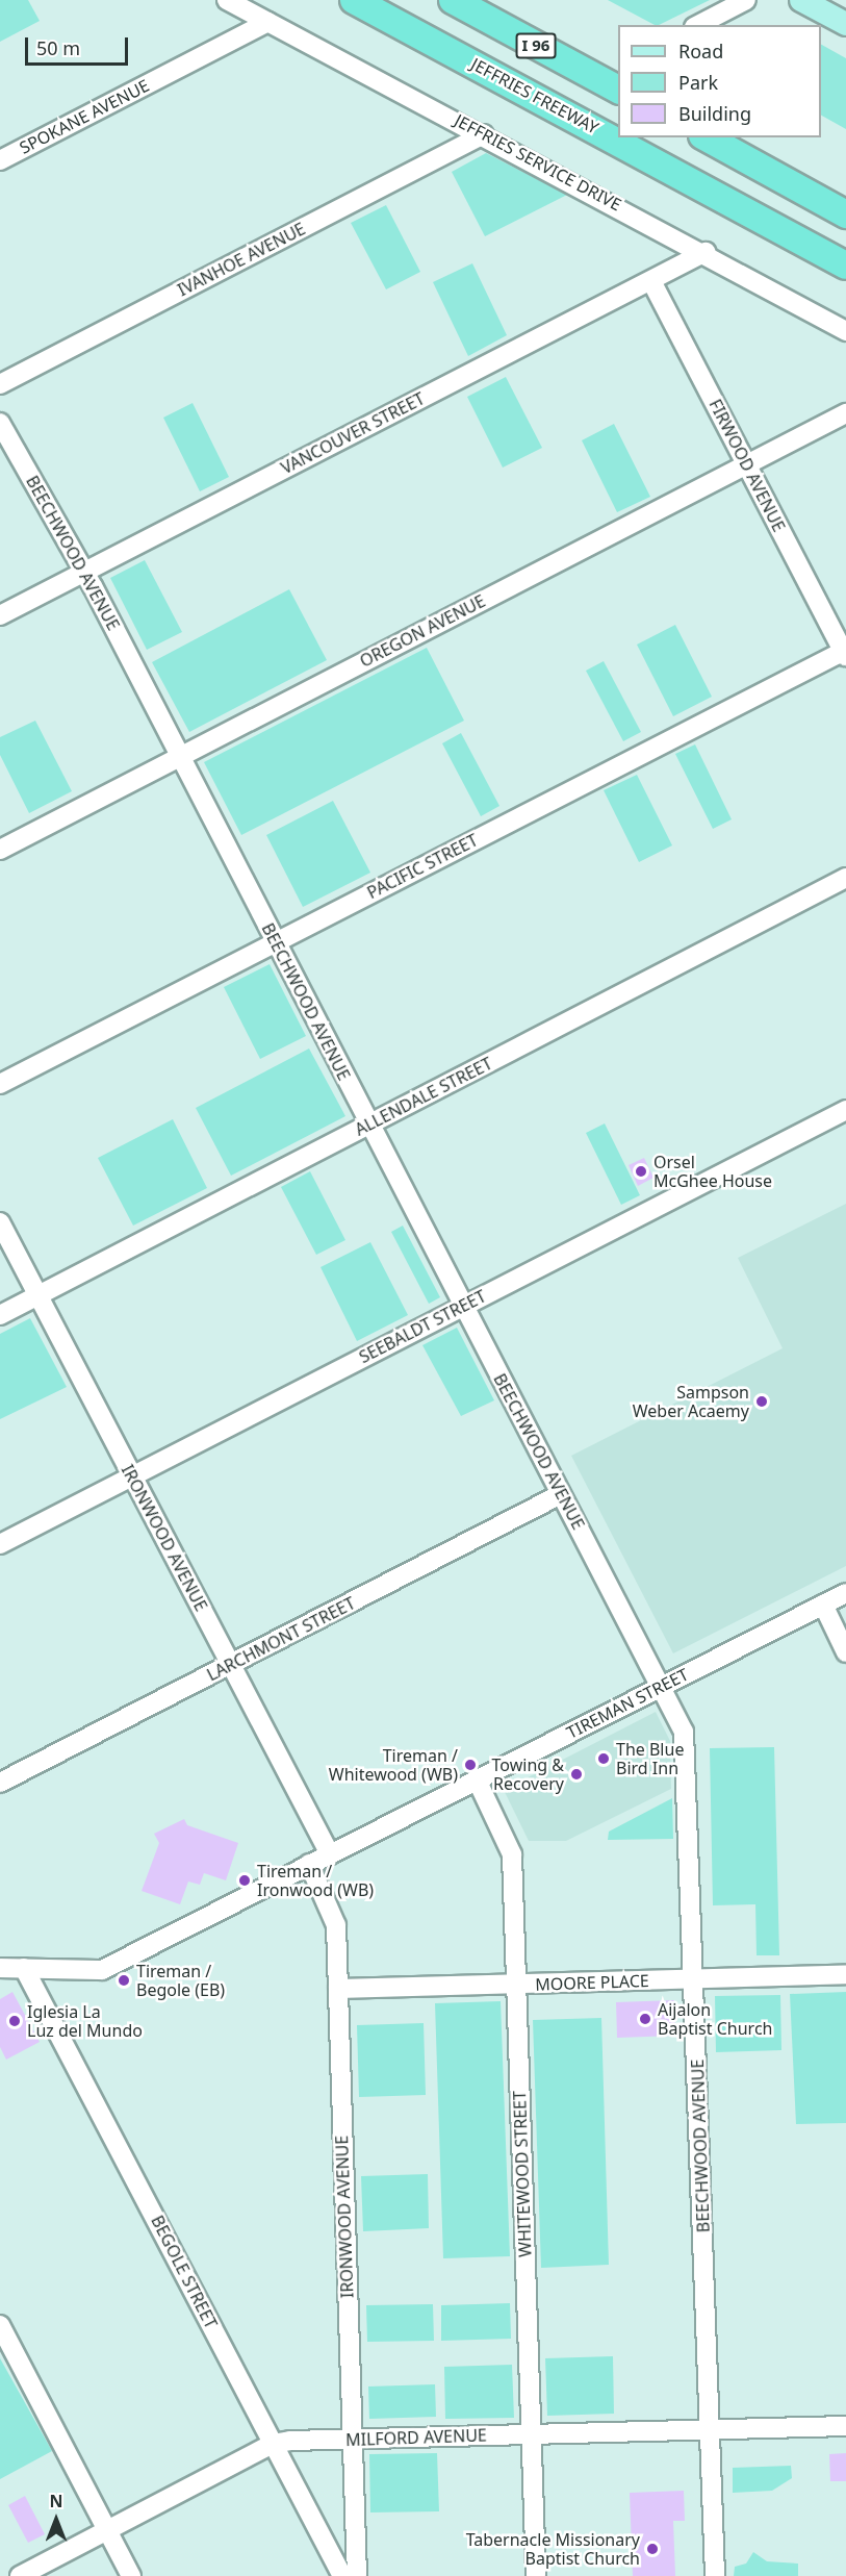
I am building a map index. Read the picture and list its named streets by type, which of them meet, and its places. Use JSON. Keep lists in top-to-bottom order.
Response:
{
  "streets": {
    "highway": ["I 96", "JEFFRIES FREEWAY"],
    "street": [
      "SPOKANE AVENUE",
      "JEFFRIES SERVICE DRIVE",
      "IVANHOE AVENUE",
      "VANCOUVER STREET",
      "FIRWOOD AVENUE",
      "BEECHWOOD AVENUE",
      "OREGON AVENUE",
      "PACIFIC STREET",
      "ALLENDALE STREET",
      "SEEBALDT STREET",
      "IRONWOOD AVENUE",
      "LARCHMONT STREET",
      "TIREMAN STREET",
      "MOORE PLACE",
      "WHITEWOOD STREET",
      "BEGOLE STREET",
      "MILFORD AVENUE"
    ]
  },
  "crossings": [
    ["SPOKANE AVENUE", "JEFFRIES SERVICE DRIVE"],
    ["JEFFRIES SERVICE DRIVE", "IVANHOE AVENUE"],
    ["JEFFRIES SERVICE DRIVE", "VANCOUVER STREET"],
    ["VANCOUVER STREET", "FIRWOOD AVENUE"],
    ["VANCOUVER STREET", "BEECHWOOD AVENUE"],
    ["FIRWOOD AVENUE", "OREGON AVENUE"],
    ["FIRWOOD AVENUE", "PACIFIC STREET"],
    ["BEECHWOOD AVENUE", "OREGON AVENUE"],
    ["BEECHWOOD AVENUE", "PACIFIC STREET"],
    ["BEECHWOOD AVENUE", "ALLENDALE STREET"],
    ["BEECHWOOD AVENUE", "SEEBALDT STREET"],
    ["BEECHWOOD AVENUE", "LARCHMONT STREET"],
    ["BEECHWOOD AVENUE", "TIREMAN STREET"],
    ["BEECHWOOD AVENUE", "MOORE PLACE"],
    ["BEECHWOOD AVENUE", "MILFORD AVENUE"],
    ["ALLENDALE STREET", "IRONWOOD AVENUE"],
    ["SEEBALDT STREET", "IRONWOOD AVENUE"],
    ["IRONWOOD AVENUE", "LARCHMONT STREET"],
    ["IRONWOOD AVENUE", "TIREMAN STREET"],
    ["IRONWOOD AVENUE", "MOORE PLACE"],
    ["IRONWOOD AVENUE", "MILFORD AVENUE"],
    ["TIREMAN STREET", "WHITEWOOD STREET"],
    ["TIREMAN STREET", "BEGOLE STREET"],
    ["MOORE PLACE", "WHITEWOOD STREET"],
    ["WHITEWOOD STREET", "MILFORD AVENUE"],
    ["BEGOLE STREET", "MILFORD AVENUE"]
  ],
  "places": [
    "Orsel McGhee House",
    "Sampson Weber Acaemy",
    "The Blue Bird Inn",
    "Tireman / Whitewood (WB)",
    "Towing & Recovery",
    "Tireman / Ironwood (WB)",
    "Tireman / Begole (EB)",
    "Aijalon Baptist Church",
    "Iglesia La Luz del Mundo",
    "Tabernacle Missionary Baptist Church"
  ],
  "legend": ["Road", "Park", "Building"],
  "scale_bar": "50 m",
  "north": "top"
}
